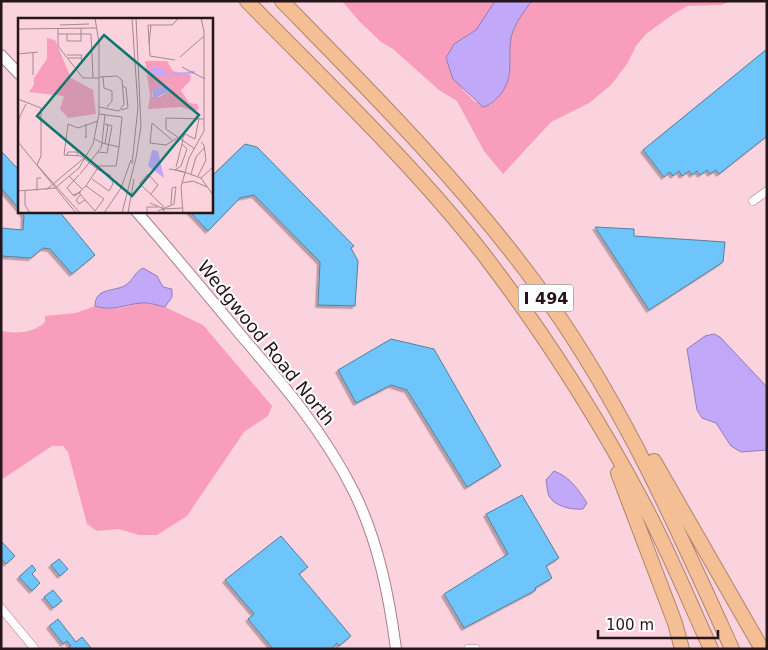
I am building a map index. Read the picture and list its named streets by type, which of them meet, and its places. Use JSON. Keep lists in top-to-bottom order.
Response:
{
  "streets": {
    "highway": ["I 494"],
    "street": ["Wedgwood Road North"]
  },
  "scale_bar": "100 m"
}
